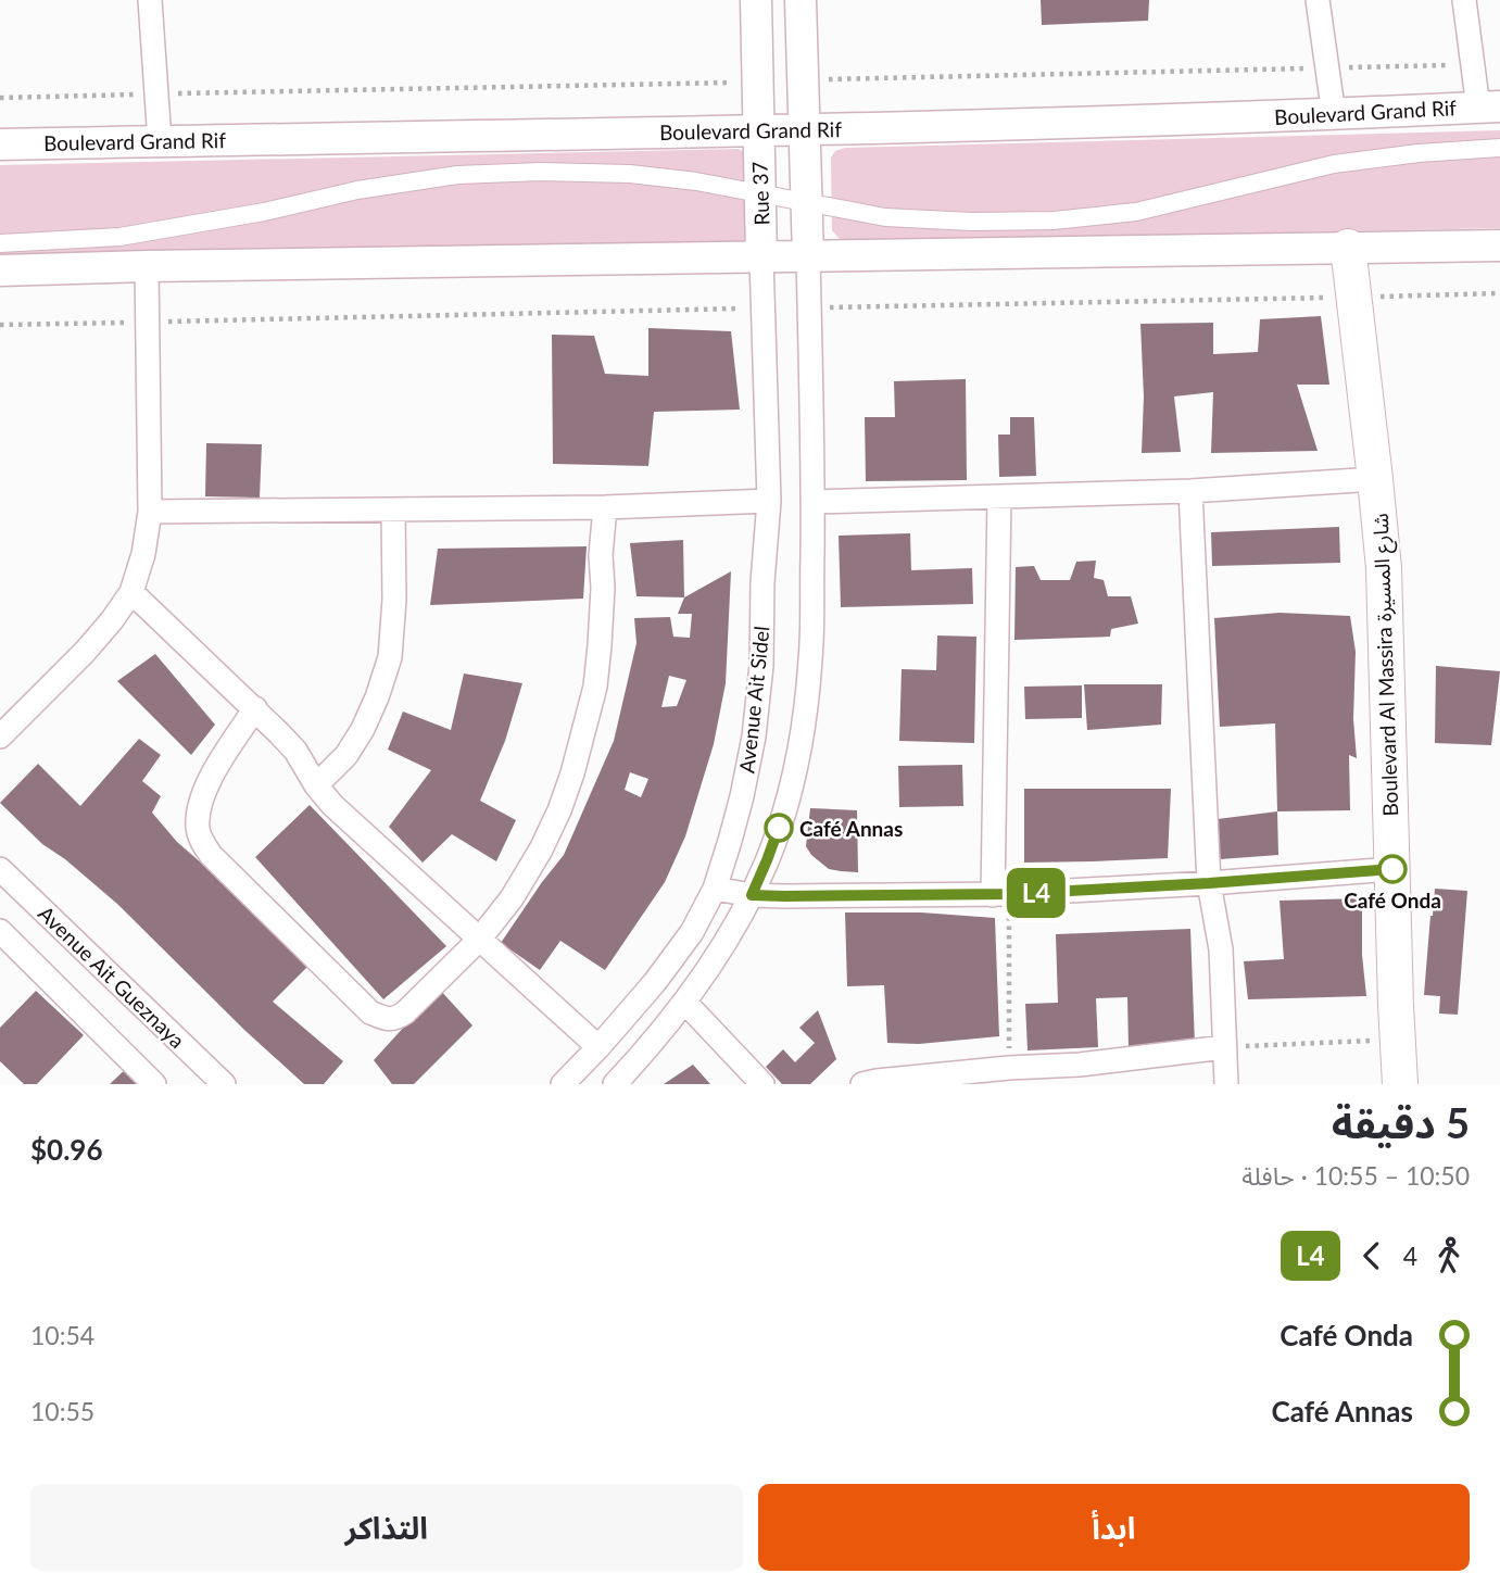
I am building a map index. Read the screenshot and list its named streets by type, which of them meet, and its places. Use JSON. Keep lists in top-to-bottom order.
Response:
{
  "streets": {
    "main road": ["Boulevard Al Massira شارع المسيرة"],
    "street": [
      "Boulevard Grand Rif",
      "Rue 37",
      "Avenue Ait Sidel",
      "Avenue Ait Gueznaya"
    ]
  },
  "crossings": [
    ["Boulevard Grand Rif", "Rue 37"],
    ["Rue 37", "Avenue Ait Sidel"]
  ],
  "places": ["Café Annas", "Café Onda"],
  "lines": ["bus line L4"],
  "page": {
    "on_map": "L4",
    "heading": ["5 دقيقة", "10:50 – 10:55 · حافلة", "$0.96"],
    "legs": ["4", "L4"],
    "list": [
      {
        "name": "Café Onda",
        "value": "10:54"
      },
      {
        "name": "Café Annas",
        "value": "10:55"
      }
    ],
    "buttons": ["ابدأ", "التذاكر"]
  }
}
